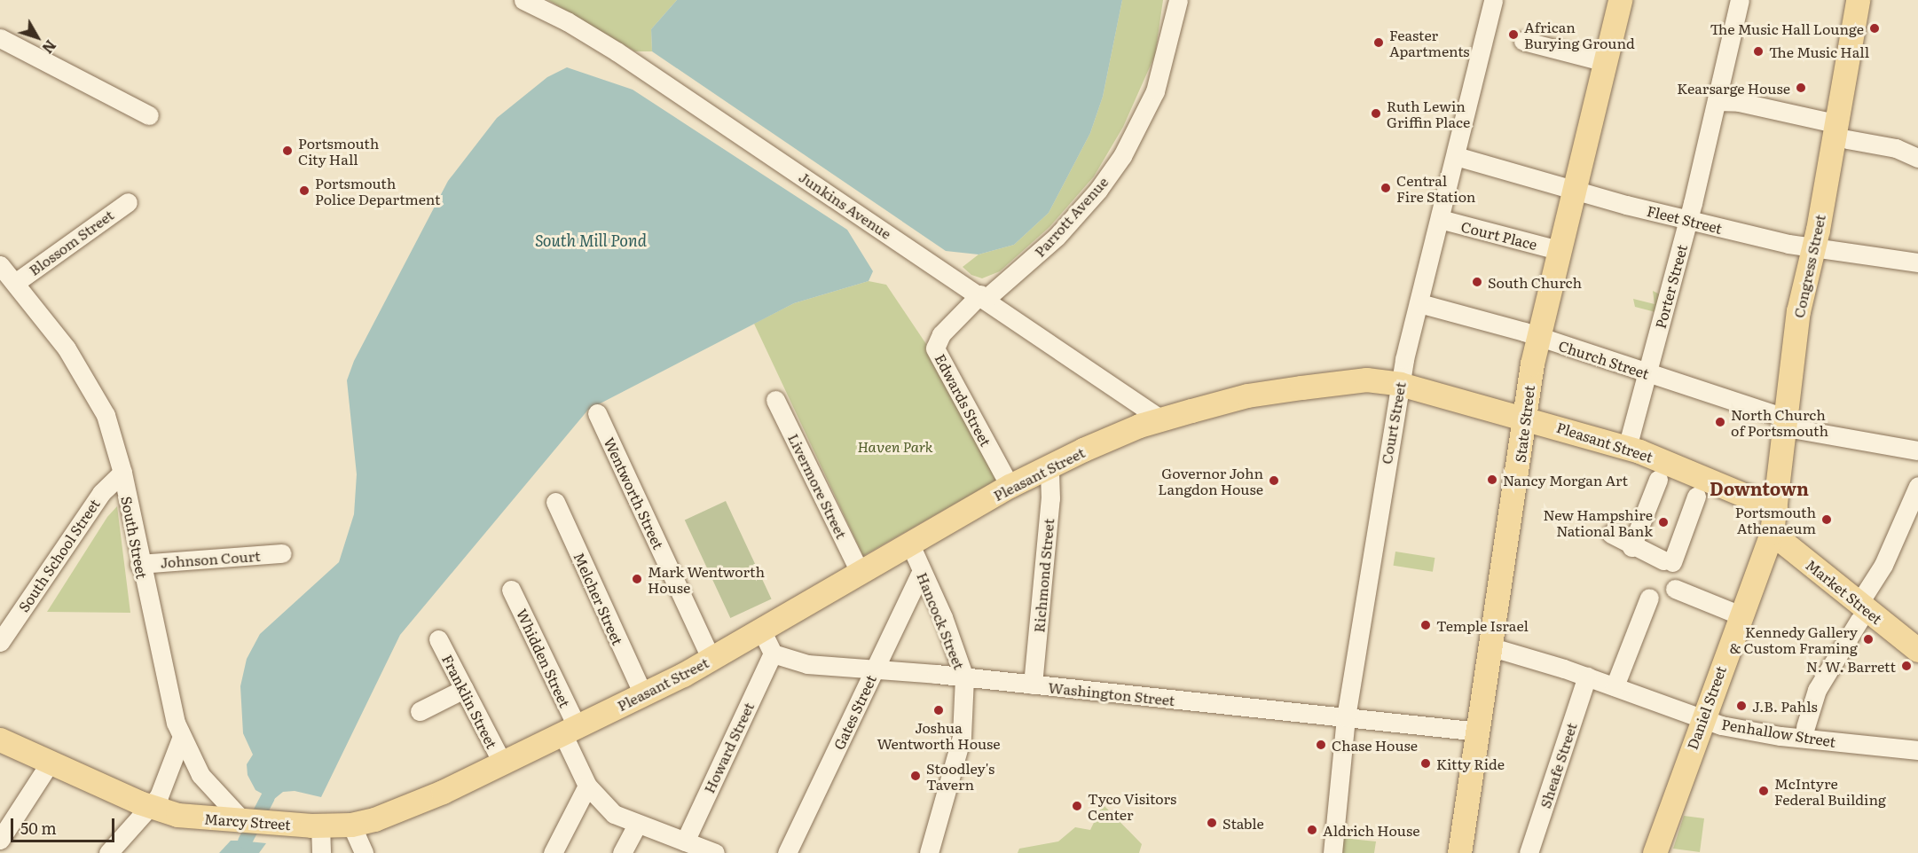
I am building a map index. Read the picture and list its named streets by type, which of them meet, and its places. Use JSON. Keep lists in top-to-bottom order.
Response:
{
  "streets": {
    "main road": [
      "Congress Street",
      "State Street",
      "Pleasant Street",
      "Market Street",
      "Daniel Street",
      "Marcy Street"
    ],
    "street": [
      "Junkins Avenue",
      "Parrott Avenue",
      "Fleet Street",
      "Court Place",
      "Blossom Street",
      "Porter Street",
      "Church Street",
      "Edwards Street",
      "Court Street",
      "Livermore Street",
      "Wentworth Street",
      "South Street",
      "South School Street",
      "Johnson Court",
      "Richmond Street",
      "Melcher Street",
      "Hancock Street",
      "Whidden Street",
      "Washington Street",
      "Franklin Street",
      "Gates Street",
      "Penhallow Street",
      "Howard Street",
      "Sheafe Street"
    ]
  },
  "crossings": [
    ["Junkins Avenue", "Parrott Avenue"],
    ["Junkins Avenue", "Edwards Street"],
    ["Junkins Avenue", "Pleasant Street"],
    ["Parrott Avenue", "Edwards Street"],
    ["Fleet Street", "Congress Street"],
    ["Fleet Street", "Porter Street"],
    ["Fleet Street", "Court Street"],
    ["Fleet Street", "State Street"],
    ["Court Place", "Court Street"],
    ["Court Place", "State Street"],
    ["Blossom Street", "South Street"],
    ["Congress Street", "Church Street"],
    ["Congress Street", "Pleasant Street"],
    ["Congress Street", "Market Street"],
    ["Congress Street", "Daniel Street"],
    ["Porter Street", "Church Street"],
    ["Porter Street", "Pleasant Street"],
    ["Church Street", "Court Street"],
    ["Church Street", "State Street"],
    ["Edwards Street", "Pleasant Street"],
    ["Court Street", "Pleasant Street"],
    ["Court Street", "Washington Street"],
    ["State Street", "Pleasant Street"],
    ["State Street", "Washington Street"],
    ["State Street", "Penhallow Street"],
    ["Pleasant Street", "Livermore Street"],
    ["Pleasant Street", "Wentworth Street"],
    ["Pleasant Street", "Richmond Street"],
    ["Pleasant Street", "Melcher Street"],
    ["Pleasant Street", "Hancock Street"],
    ["Pleasant Street", "Whidden Street"],
    ["Pleasant Street", "Franklin Street"],
    ["Pleasant Street", "Marcy Street"],
    ["South Street", "South School Street"],
    ["South Street", "Johnson Court"],
    ["South Street", "Marcy Street"],
    ["Richmond Street", "Washington Street"],
    ["Market Street", "Daniel Street"],
    ["Hancock Street", "Washington Street"],
    ["Hancock Street", "Gates Street"],
    ["Whidden Street", "Howard Street"],
    ["Washington Street", "Gates Street"],
    ["Washington Street", "Howard Street"],
    ["Daniel Street", "Penhallow Street"],
    ["Penhallow Street", "Sheafe Street"]
  ],
  "districts": ["Downtown"],
  "water": ["South Mill Pond"],
  "parks": ["Haven Park"],
  "places": [
    "The Music Hall Lounge",
    "African Burying Ground",
    "Feaster Apartments",
    "The Music Hall",
    "Kearsarge House",
    "Ruth Lewin Griffin Place",
    "Portsmouth City Hall",
    "Central Fire Station",
    "Portsmouth Police Department",
    "South Church",
    "North Church of Portsmouth",
    "Nancy Morgan Art",
    "Governor John Langdon House",
    "Portsmouth Athenaeum",
    "New Hampshire National Bank",
    "Mark Wentworth House",
    "Temple Israel",
    "Kennedy Gallery & Custom Framing",
    "N. W. Barrett",
    "J.B. Pahls",
    "Joshua Wentworth House",
    "Chase House",
    "Kitty Ride",
    "Stoodley's Tavern",
    "McIntyre Federal Building",
    "Tyco Visitors Center",
    "Stable",
    "Aldrich House"
  ],
  "scale_bar": "50 m",
  "north": "bottom right"
}
